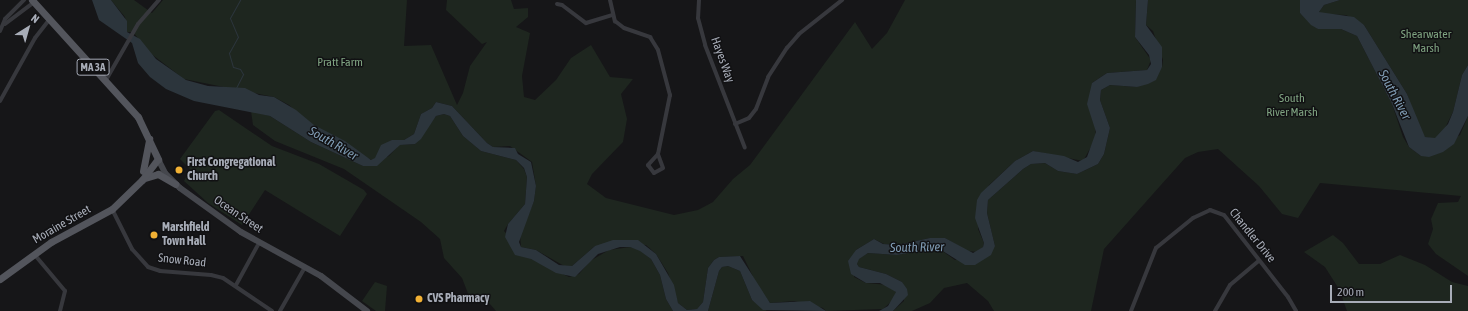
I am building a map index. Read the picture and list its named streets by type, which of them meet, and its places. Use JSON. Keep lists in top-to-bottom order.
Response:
{
  "streets": {
    "main road": ["MA 3A", "Ocean Street", "Moraine Street"],
    "street": ["Hayes Way", "Chandler Drive", "Snow Road"]
  },
  "crossings": [
    ["Ocean Street", "Moraine Street"],
    ["Moraine Street", "Snow Road"]
  ],
  "water": ["South River"],
  "parks": ["Shearwater Marsh", "Pratt Farm", "South River Marsh"],
  "places": ["First Congregational Church", "Marshfield Town Hall", "CVS Pharmacy"],
  "scale_bar": "200 m",
  "north": "top right"
}
